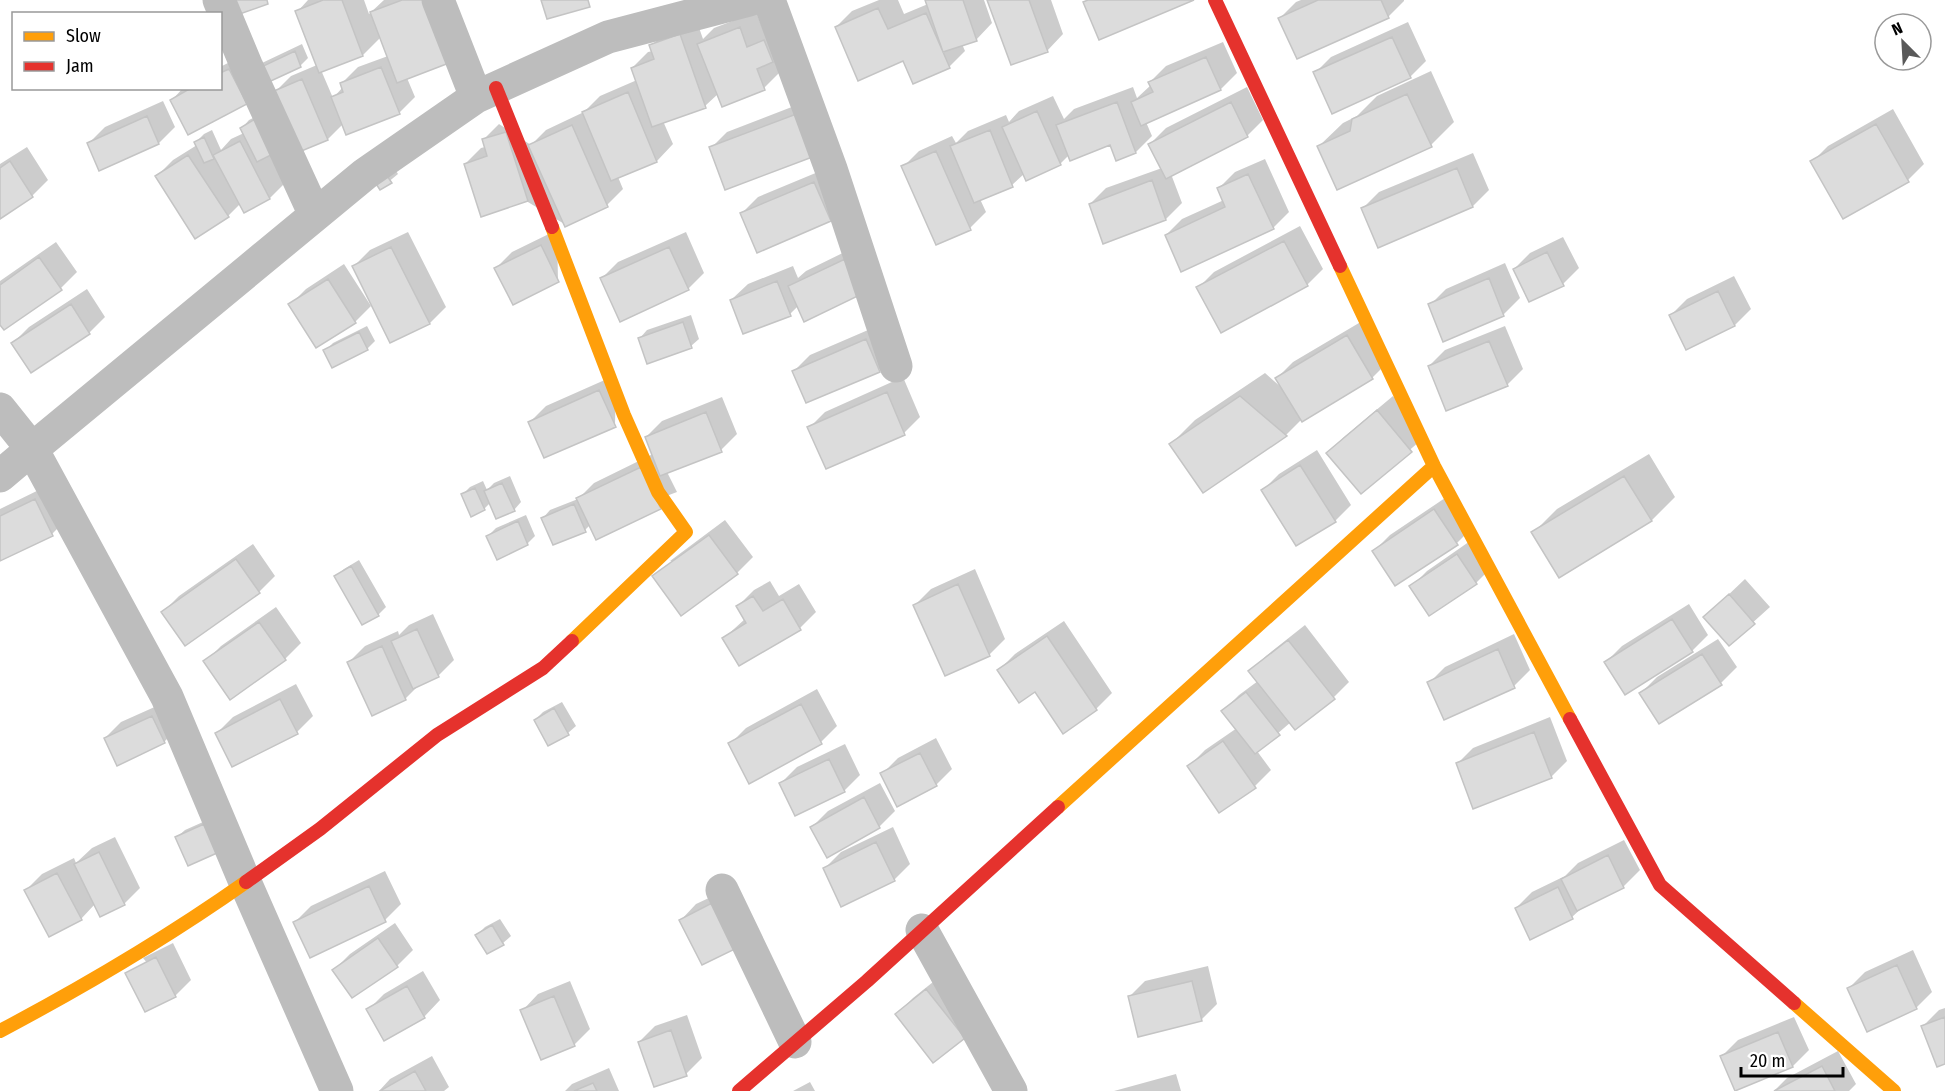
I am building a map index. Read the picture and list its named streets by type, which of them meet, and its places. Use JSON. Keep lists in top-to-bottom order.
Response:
{
  "legend": ["Slow", "Jam"],
  "scale_bar": "20 m",
  "north": "top left"
}
